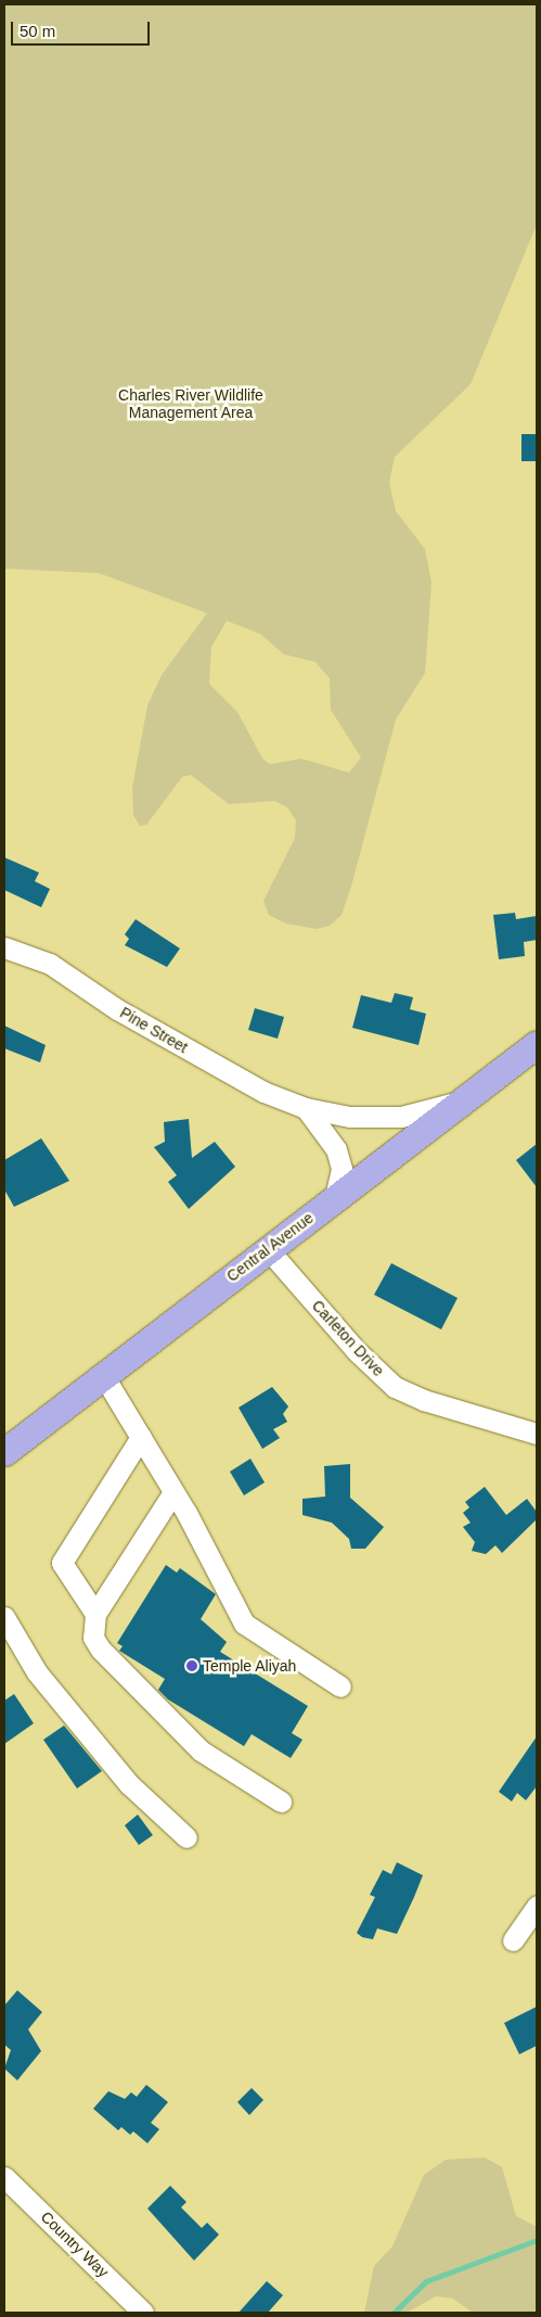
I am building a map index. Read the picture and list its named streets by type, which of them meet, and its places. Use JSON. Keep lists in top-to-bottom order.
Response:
{
  "streets": {
    "main road": ["Central Avenue"],
    "street": ["Pine Street", "Carleton Drive", "Country Way"]
  },
  "crossings": [
    ["Pine Street", "Central Avenue"],
    ["Central Avenue", "Carleton Drive"]
  ],
  "parks": ["Charles River Wildlife Management Area"],
  "places": ["Temple Aliyah"],
  "scale_bar": "50 m"
}
